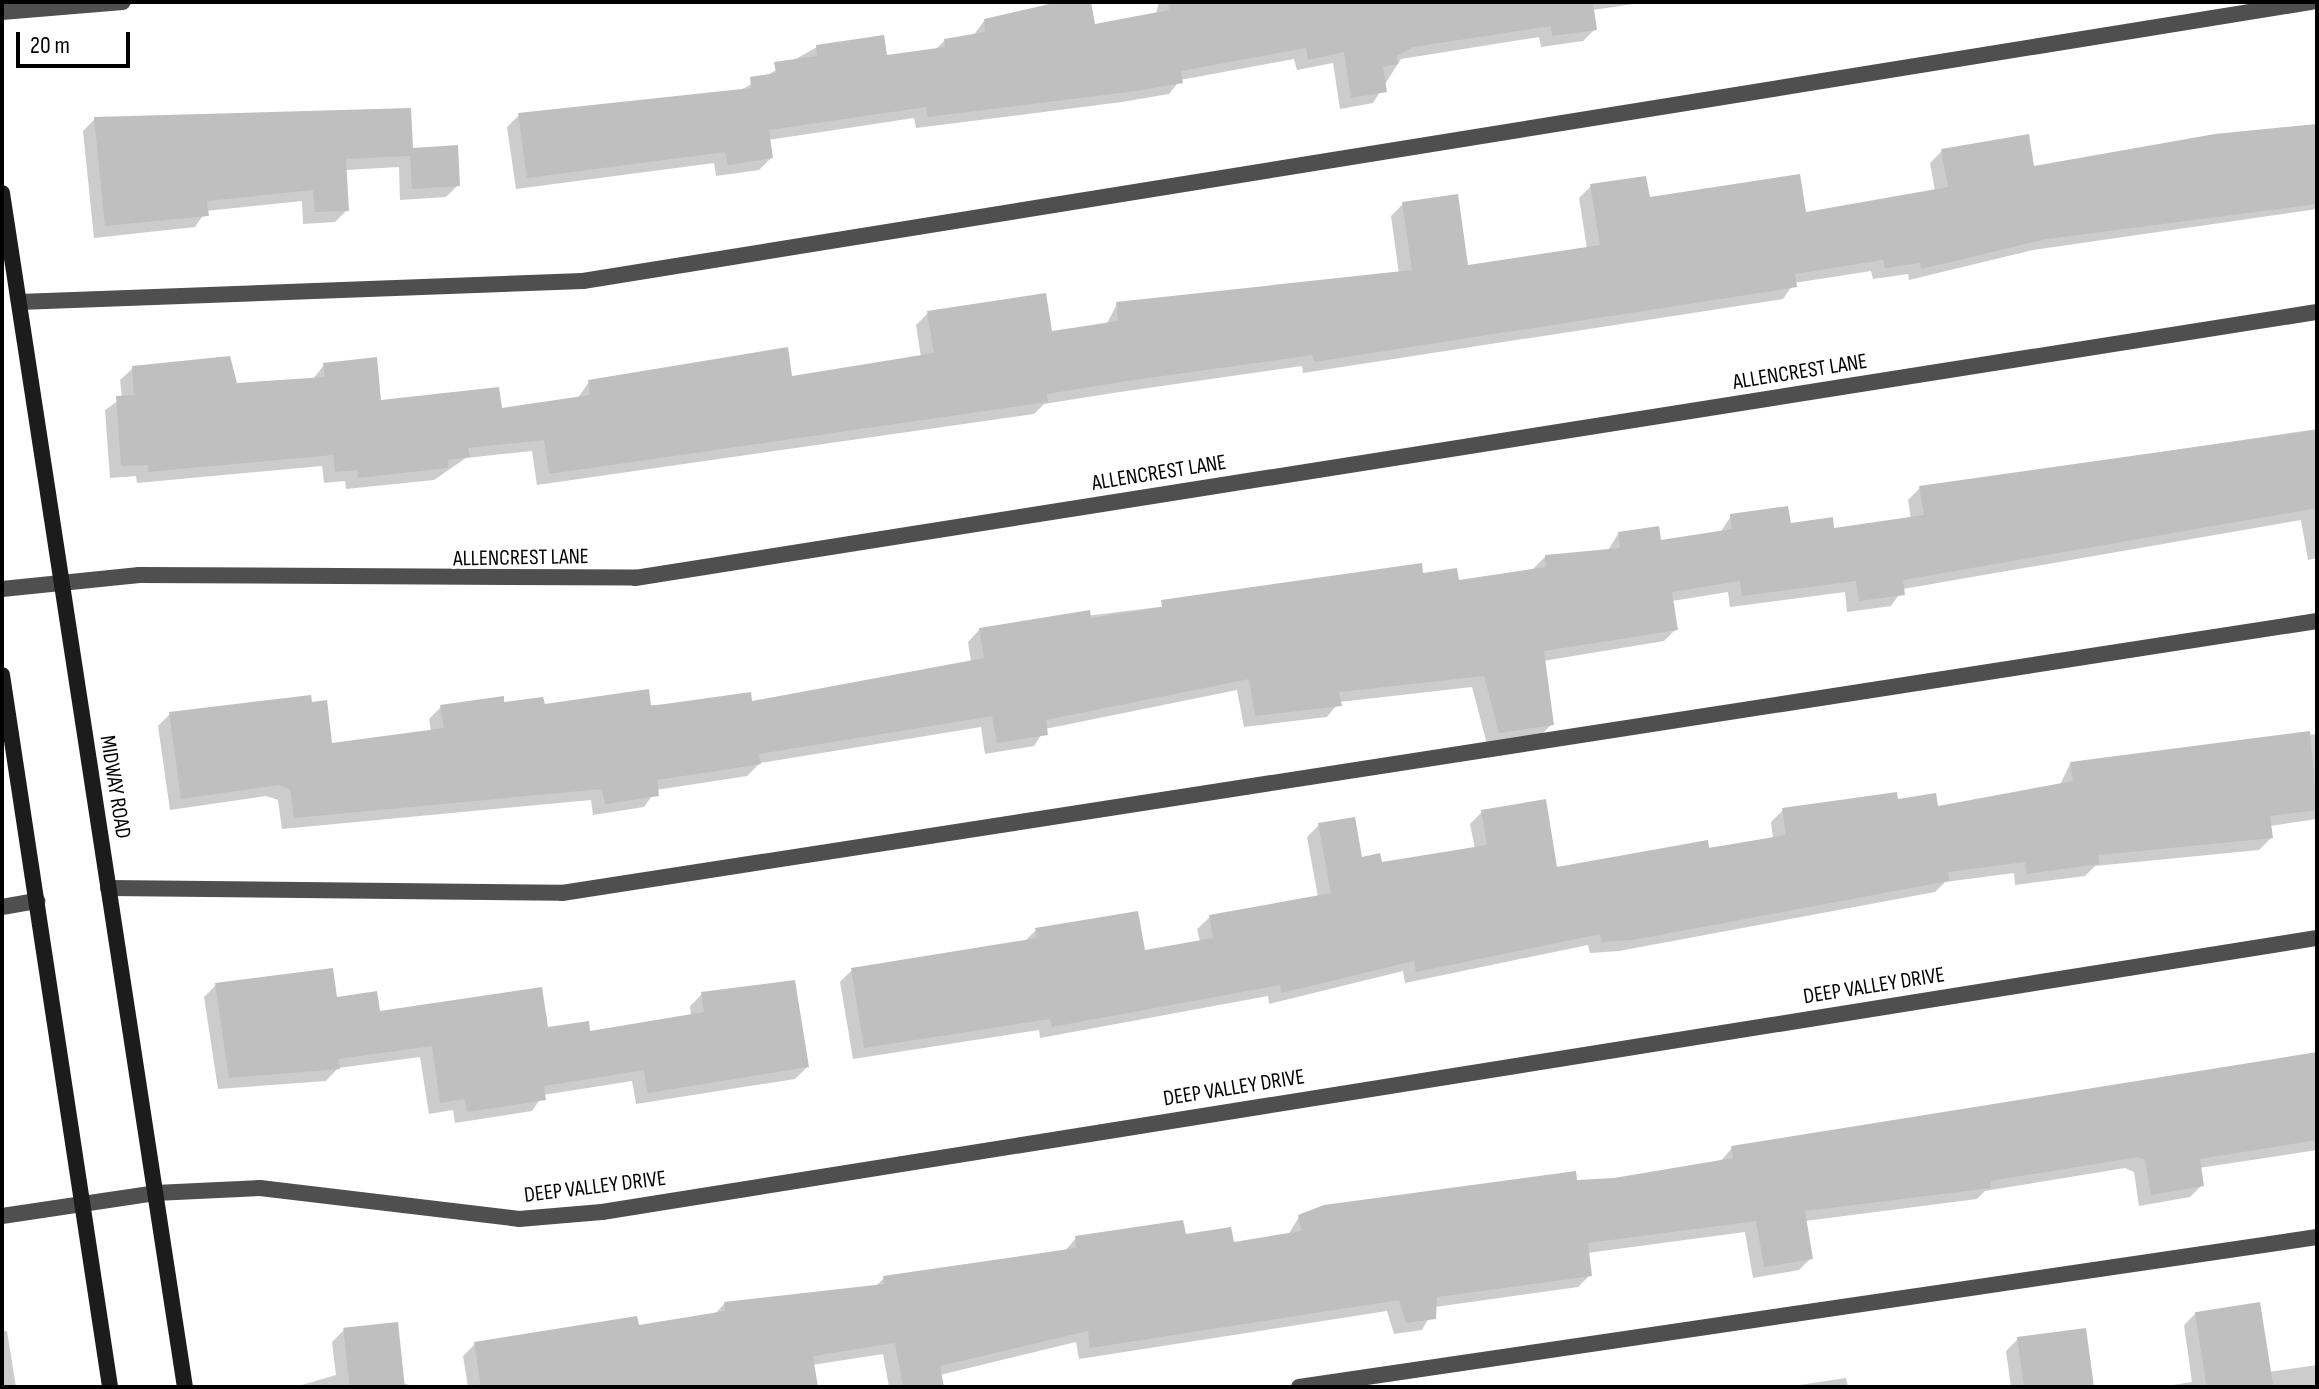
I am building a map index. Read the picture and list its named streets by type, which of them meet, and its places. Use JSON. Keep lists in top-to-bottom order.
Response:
{
  "streets": {
    "main road": ["MIDWAY ROAD"],
    "street": ["ALLENCREST LANE", "DEEP VALLEY DRIVE"]
  },
  "crossings": [
    ["ALLENCREST LANE", "MIDWAY ROAD"],
    ["MIDWAY ROAD", "DEEP VALLEY DRIVE"]
  ],
  "scale_bar": "20 m"
}
